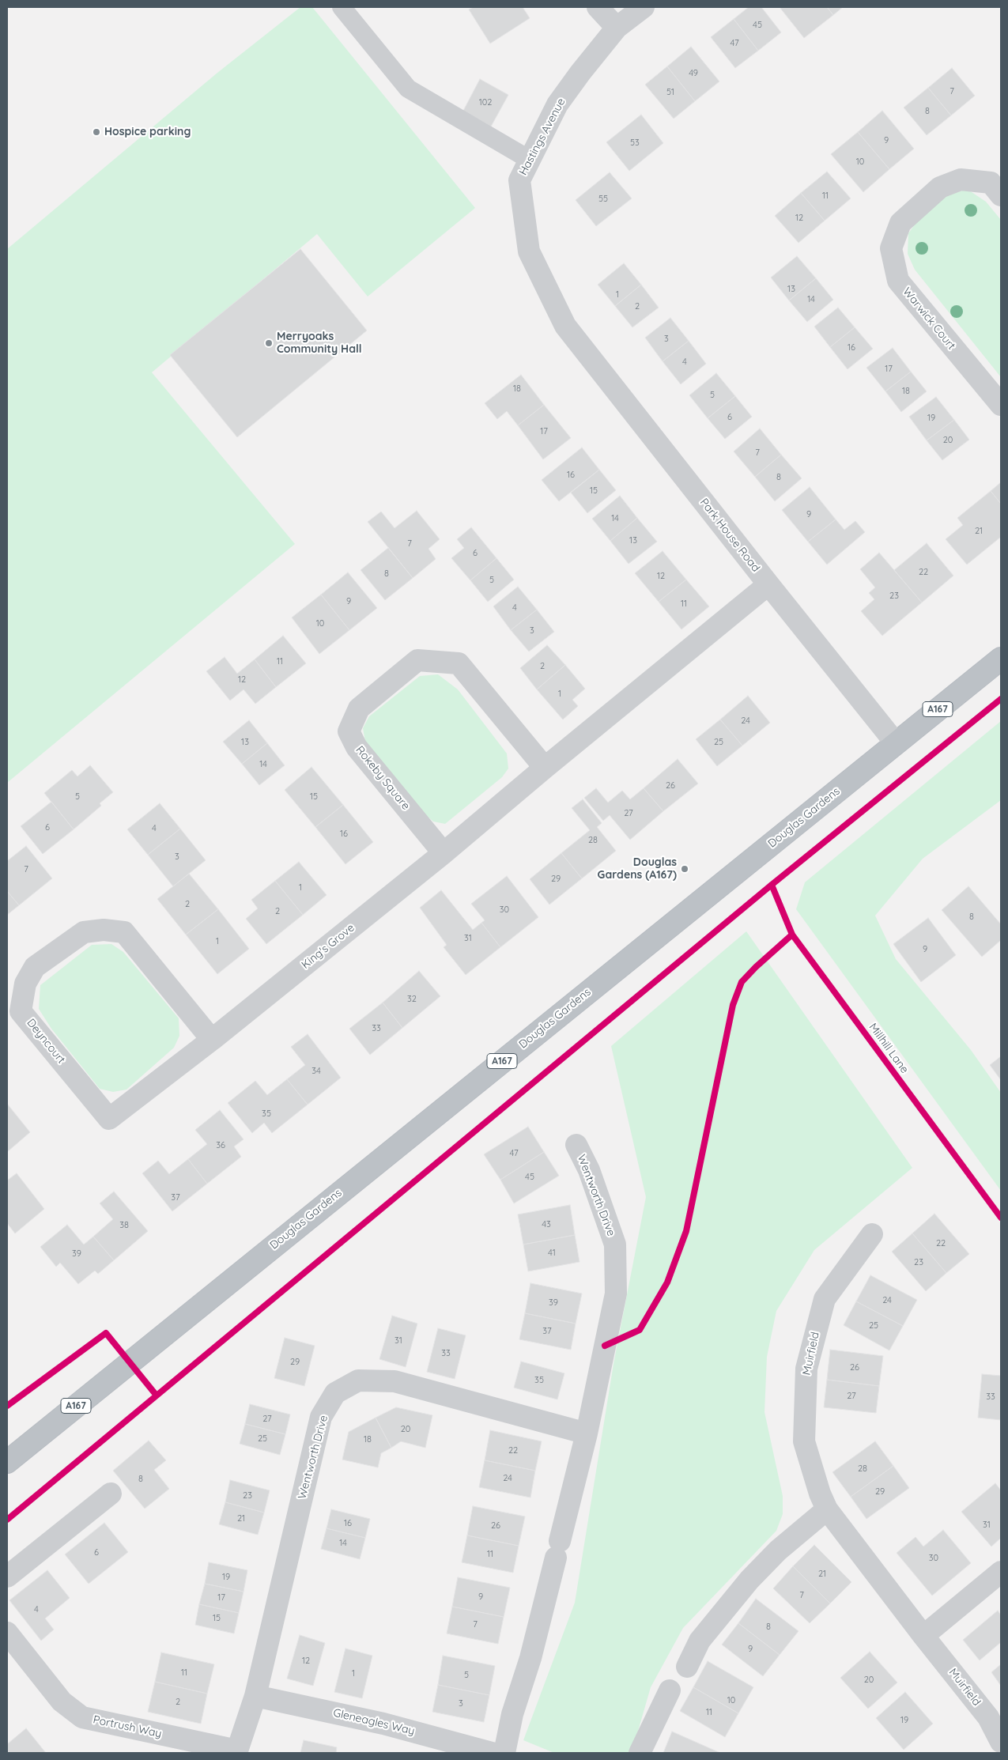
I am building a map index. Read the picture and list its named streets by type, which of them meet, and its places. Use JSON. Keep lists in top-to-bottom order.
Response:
{
  "streets": {
    "highway": ["A167", "Douglas Gardens"],
    "street": [
      "Hastings Avenue",
      "Warwick Court",
      "Park House Road",
      "Rokeby Square",
      "King's Grove",
      "Deyncourt",
      "Wentworth Drive",
      "Muirfield",
      "Gleneagles Way",
      "Portrush Way"
    ],
    "cycle path": ["Millhill Lane"]
  },
  "crossings": [
    ["Hastings Avenue", "Park House Road"],
    ["Park House Road", "Douglas Gardens"],
    ["Park House Road", "King's Grove"],
    ["Rokeby Square", "King's Grove"],
    ["King's Grove", "Deyncourt"],
    ["Wentworth Drive", "Gleneagles Way"],
    ["Wentworth Drive", "Portrush Way"]
  ],
  "places": ["Hospice parking", "Merryoaks Community Hall", "Douglas Gardens (A167)"],
  "house_numbers": [
    "45",
    "47",
    "49",
    "7",
    "51",
    "102",
    "8",
    "9",
    "53",
    "10",
    "11",
    "55",
    "12",
    "13",
    "1",
    "14",
    "2",
    "3",
    "16",
    "4",
    "17",
    "18",
    "18",
    "5",
    "6",
    "19",
    "17",
    "20",
    "7",
    "16",
    "8",
    "15",
    "9",
    "14",
    "21",
    "13",
    "7",
    "6",
    "22",
    "8",
    "12",
    "5",
    "23",
    "9",
    "11",
    "4",
    "10",
    "3",
    "11",
    "2",
    "12",
    "1",
    "24",
    "13",
    "25",
    "14",
    "26",
    "5",
    "15",
    "27",
    "6",
    "4",
    "16",
    "28",
    "3",
    "7",
    "29",
    "1",
    "2",
    "30",
    "2",
    "8",
    "31",
    "1",
    "9",
    "32",
    "33",
    "34",
    "35",
    "36",
    "47",
    "45",
    "37",
    "43",
    "38",
    "22",
    "41",
    "39",
    "23",
    "24",
    "39",
    "25",
    "37",
    "31",
    "33",
    "29",
    "26",
    "35",
    "27",
    "33",
    "27",
    "20",
    "25",
    "18",
    "22",
    "28",
    "24",
    "8",
    "29",
    "23",
    "21",
    "16",
    "31",
    "26",
    "14",
    "6",
    "11",
    "30",
    "21",
    "19",
    "7",
    "9",
    "17",
    "4",
    "15",
    "7",
    "8",
    "9",
    "12",
    "11",
    "1",
    "5",
    "20",
    "10",
    "2",
    "3",
    "11",
    "19"
  ]
}
